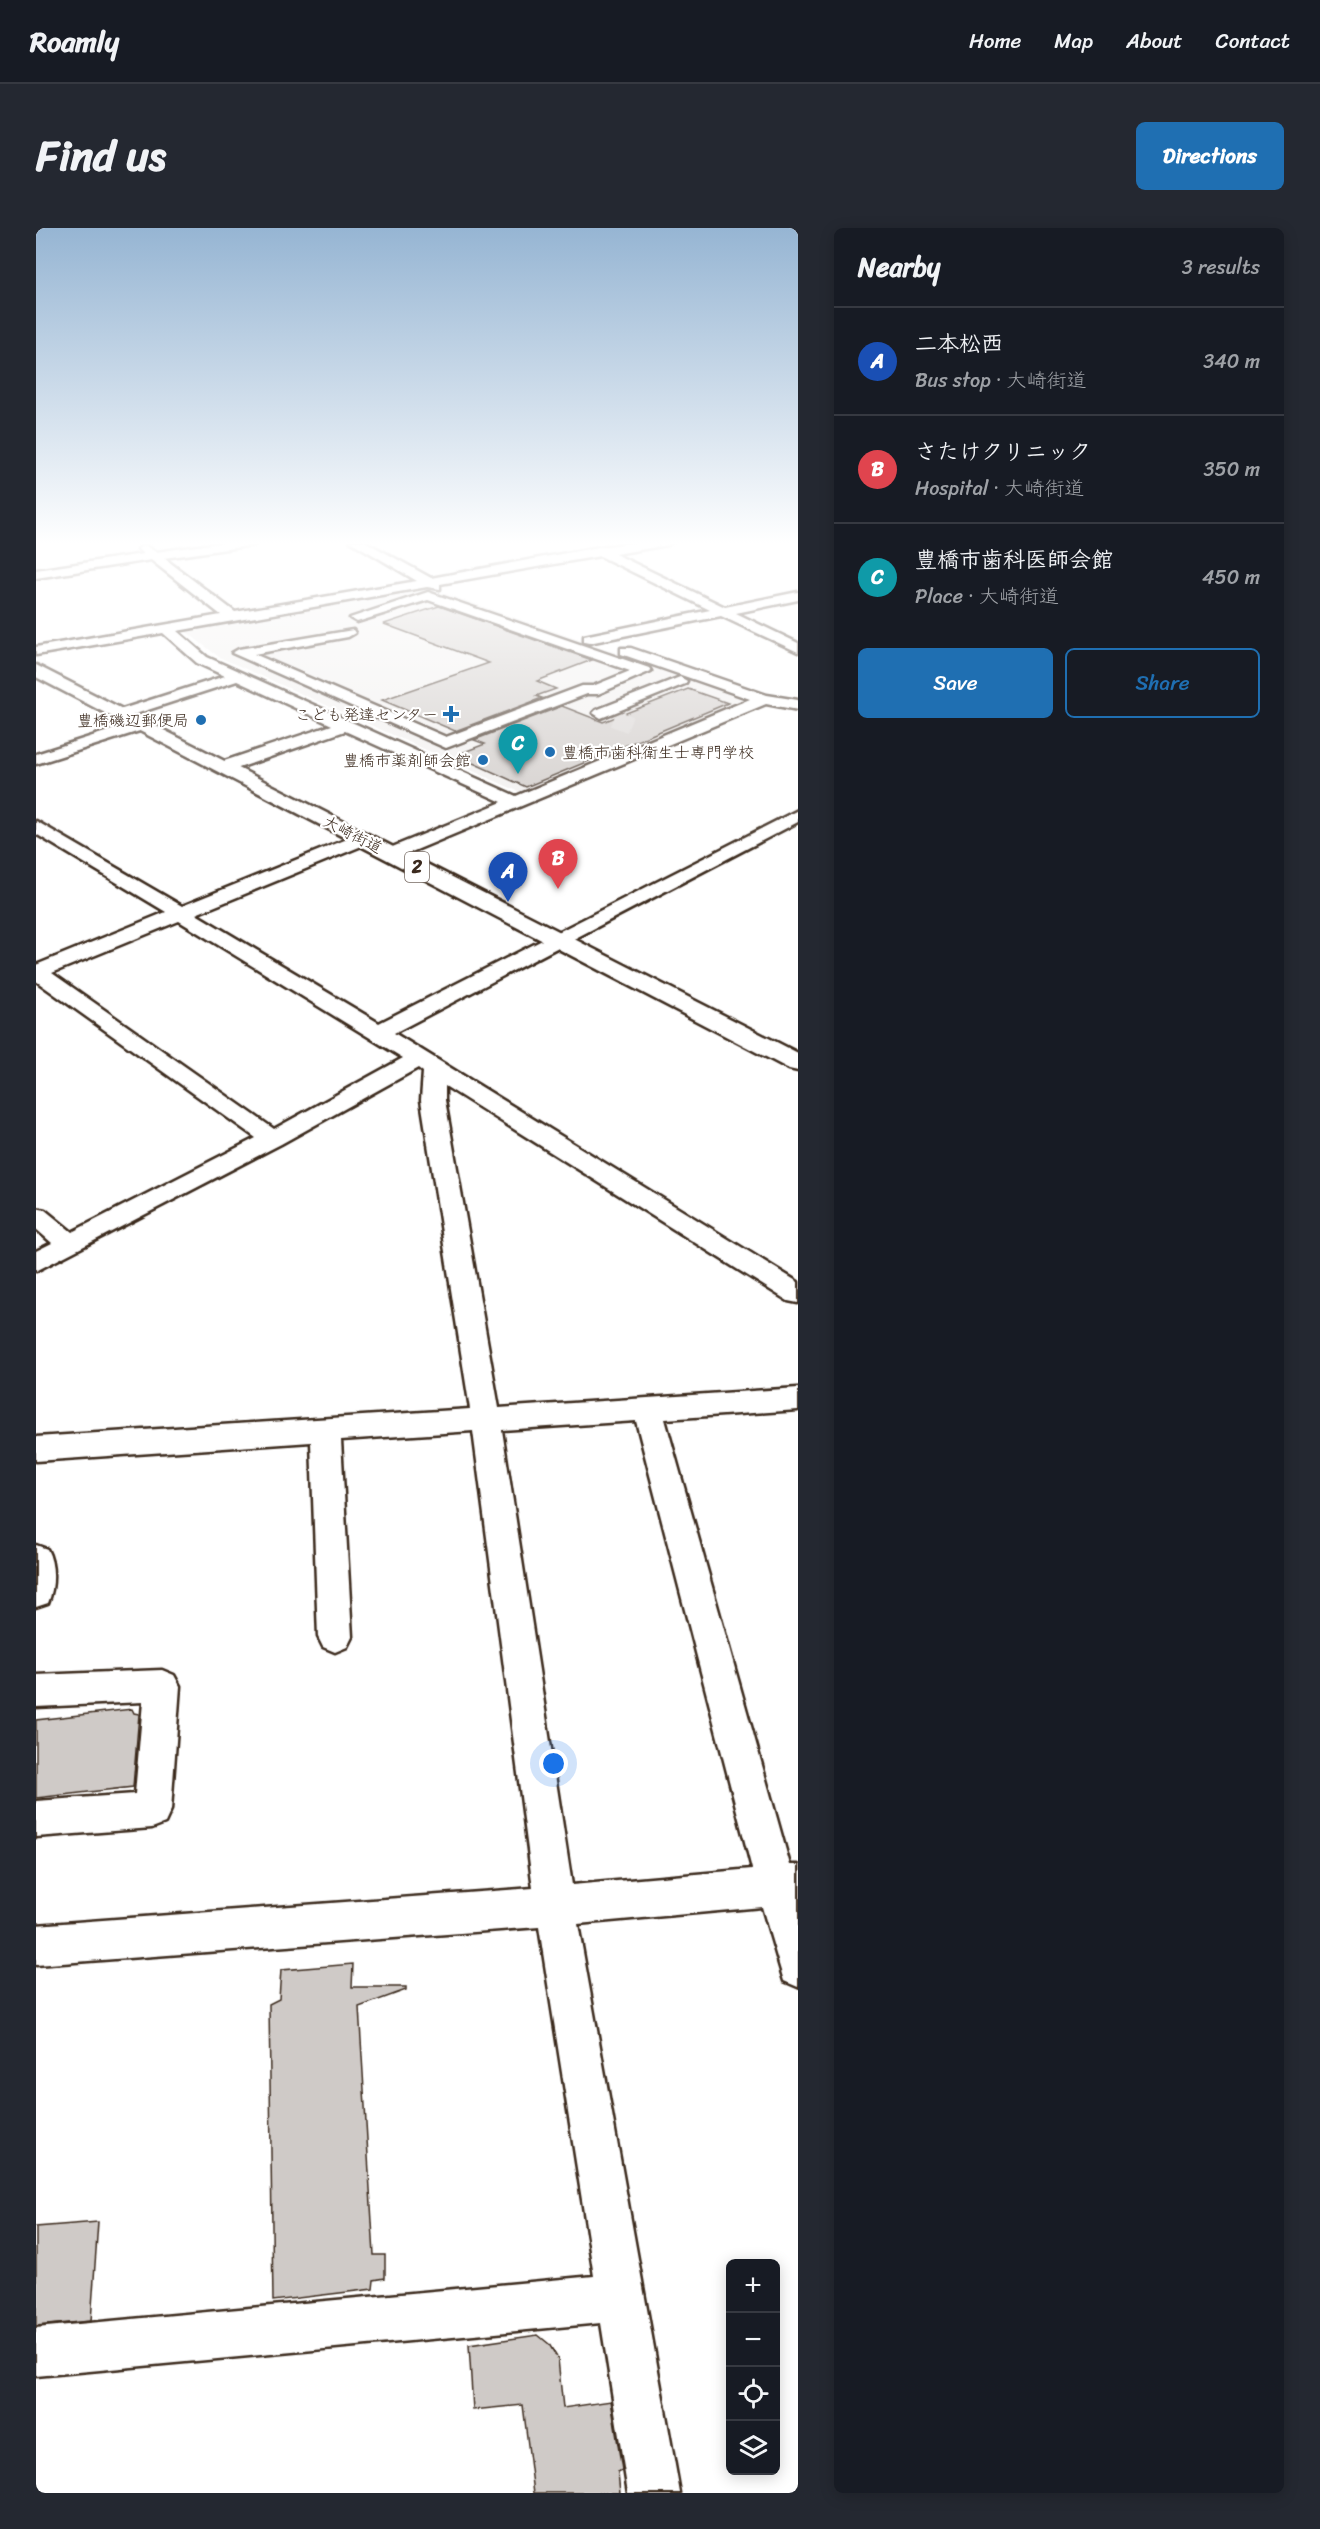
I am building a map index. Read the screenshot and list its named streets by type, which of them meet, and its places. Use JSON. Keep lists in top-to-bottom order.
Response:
{
  "streets": {
    "main road": ["大崎街道", "2"]
  },
  "places": {
    "health": ["こども発達センター"],
    "other": ["豊橋磯辺郵便局", "豊橋市歯科衛生士専門学校", "豊橋市薬剤師会館"]
  },
  "page": {
    "header": "Roamly",
    "nav": [
      "Home",
      "Map",
      "About",
      "Contact"
    ],
    "title": "Find us",
    "buttons": [
      "Directions",
      ["Save", "Share"]
    ],
    "heading": ["Nearby", "3 results"],
    "list": [
      {
        "mark": "A",
        "name": "二本松西",
        "note": "Bus stop · 大崎街道",
        "value": "340 m"
      },
      {
        "mark": "B",
        "name": "さたけクリニック",
        "note": "Hospital · 大崎街道",
        "value": "350 m"
      },
      {
        "mark": "C",
        "name": "豊橋市歯科医師会館",
        "note": "Place · 大崎街道",
        "value": "450 m"
      }
    ],
    "pins": ["C", "B", "A"],
    "map_buttons": ["+", "−"]
  }
}
